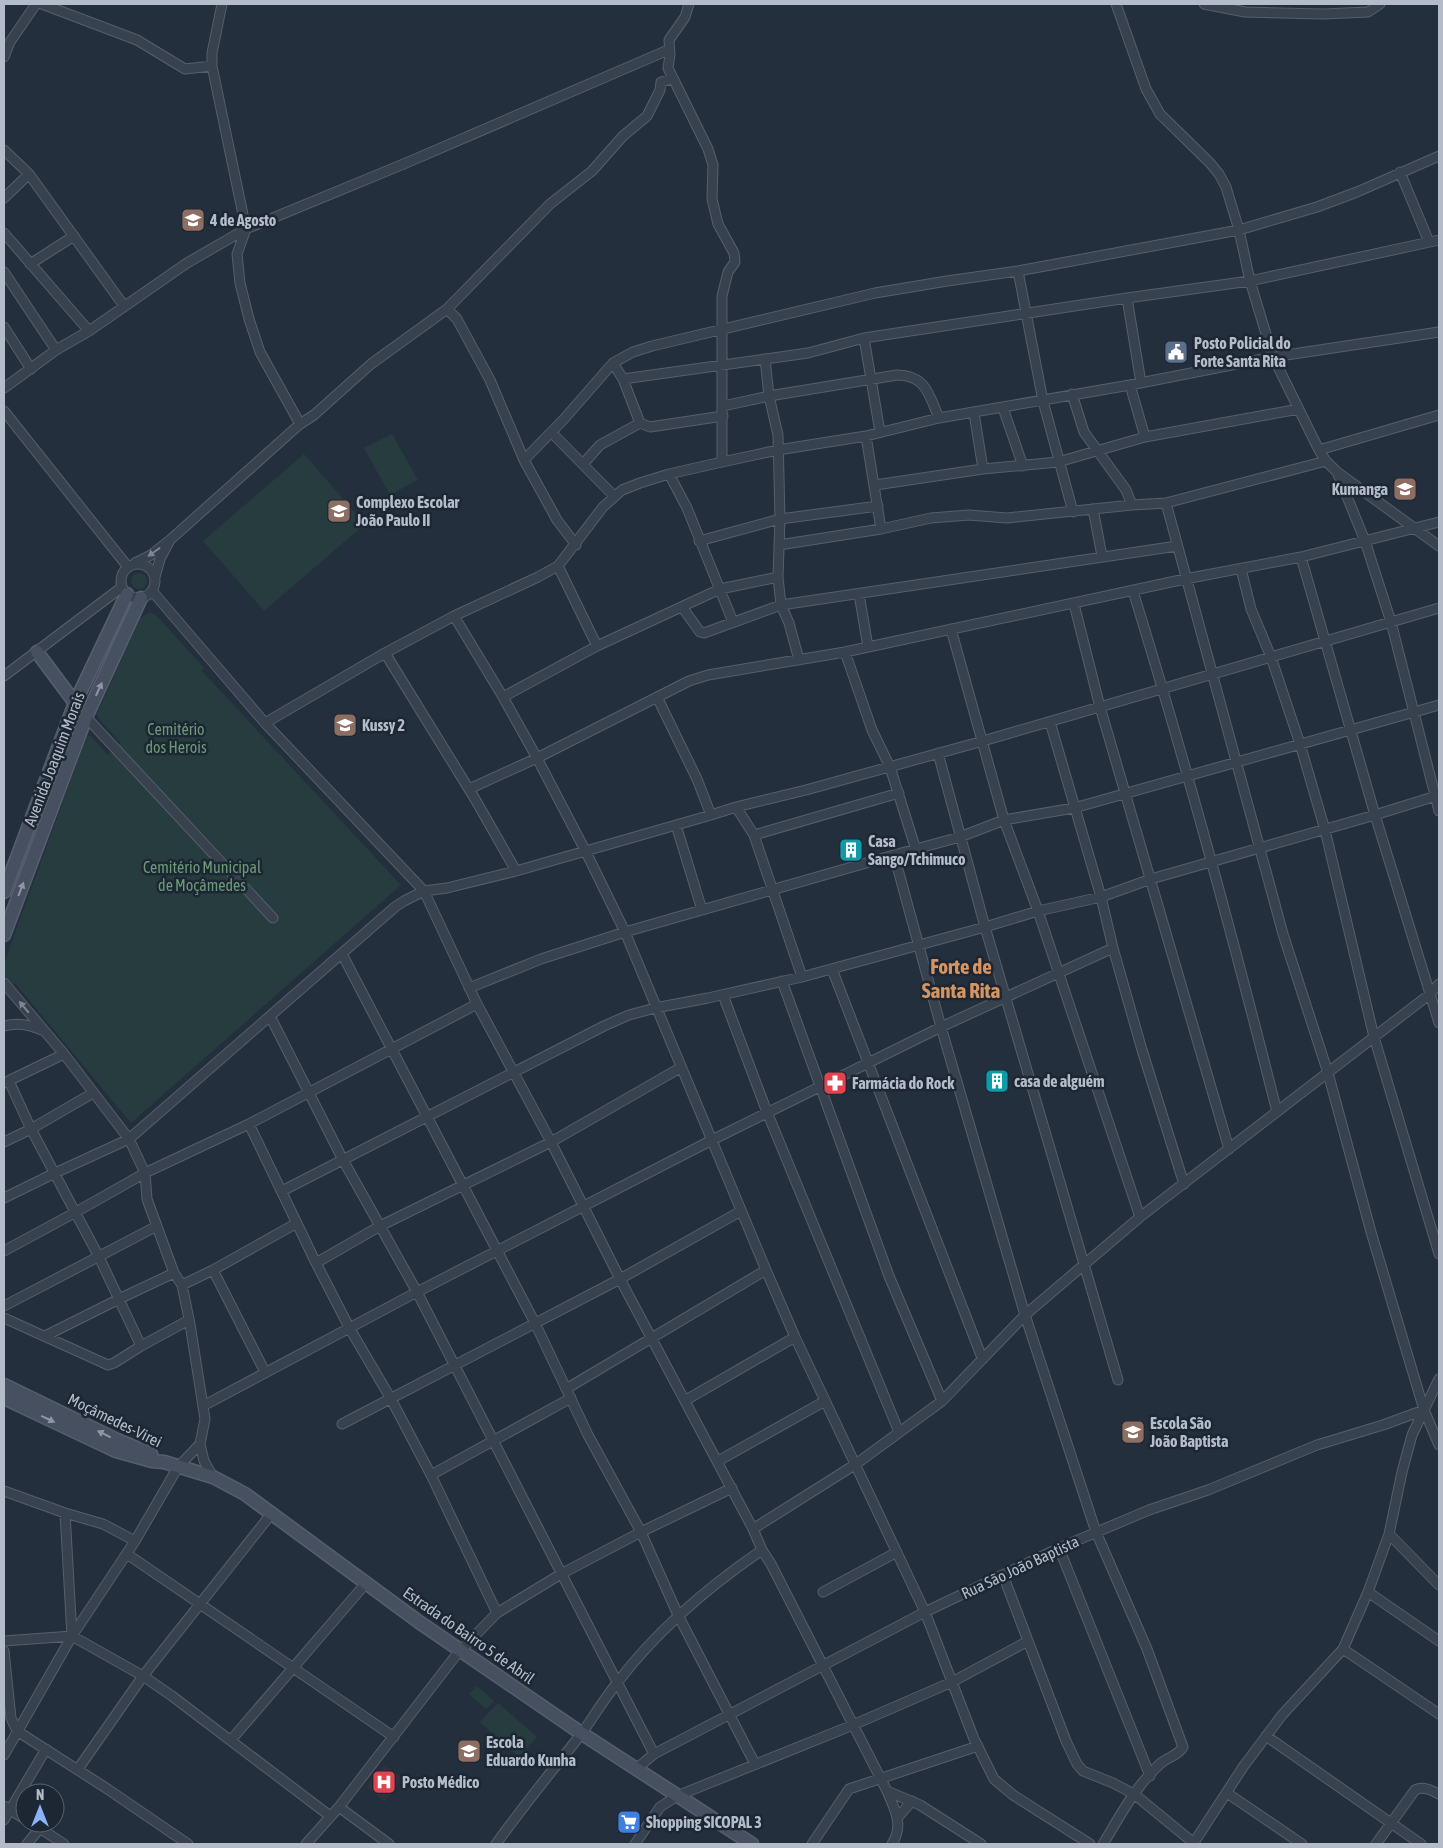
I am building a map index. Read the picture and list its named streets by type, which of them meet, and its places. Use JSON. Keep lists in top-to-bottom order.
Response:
{
  "streets": {
    "street": [
      "Avenida Joaquim Morais",
      "Moçâmedes-Virei",
      "Rua São João Baptista",
      "Estrada do Bairro 5 de Abril"
    ]
  },
  "crossings": [
    ["Moçâmedes-Virei", "Estrada do Bairro 5 de Abril"],
    ["Rua São João Baptista", "Estrada do Bairro 5 de Abril"]
  ],
  "districts": ["Forte de Santa Rita"],
  "parks": ["Cemitério dos Herois", "Cemitério Municipal de Moçâmedes"],
  "places": {
    "school or university": [
      "4 de Agosto",
      "Kumanga",
      "Complexo Escolar João Paulo II",
      "Kussy 2",
      "Escola São João Baptista",
      "Escola Eduardo Kunha"
    ],
    "public building": ["Posto Policial do Forte Santa Rita"],
    "building": ["Casa Sango/Tchimuco", "casa de alguém"],
    "pharmacy": ["Farmácia do Rock"],
    "hospital": ["Posto Médico"],
    "supermarket": ["Shopping SICOPAL 3"]
  },
  "north": "top"
}
